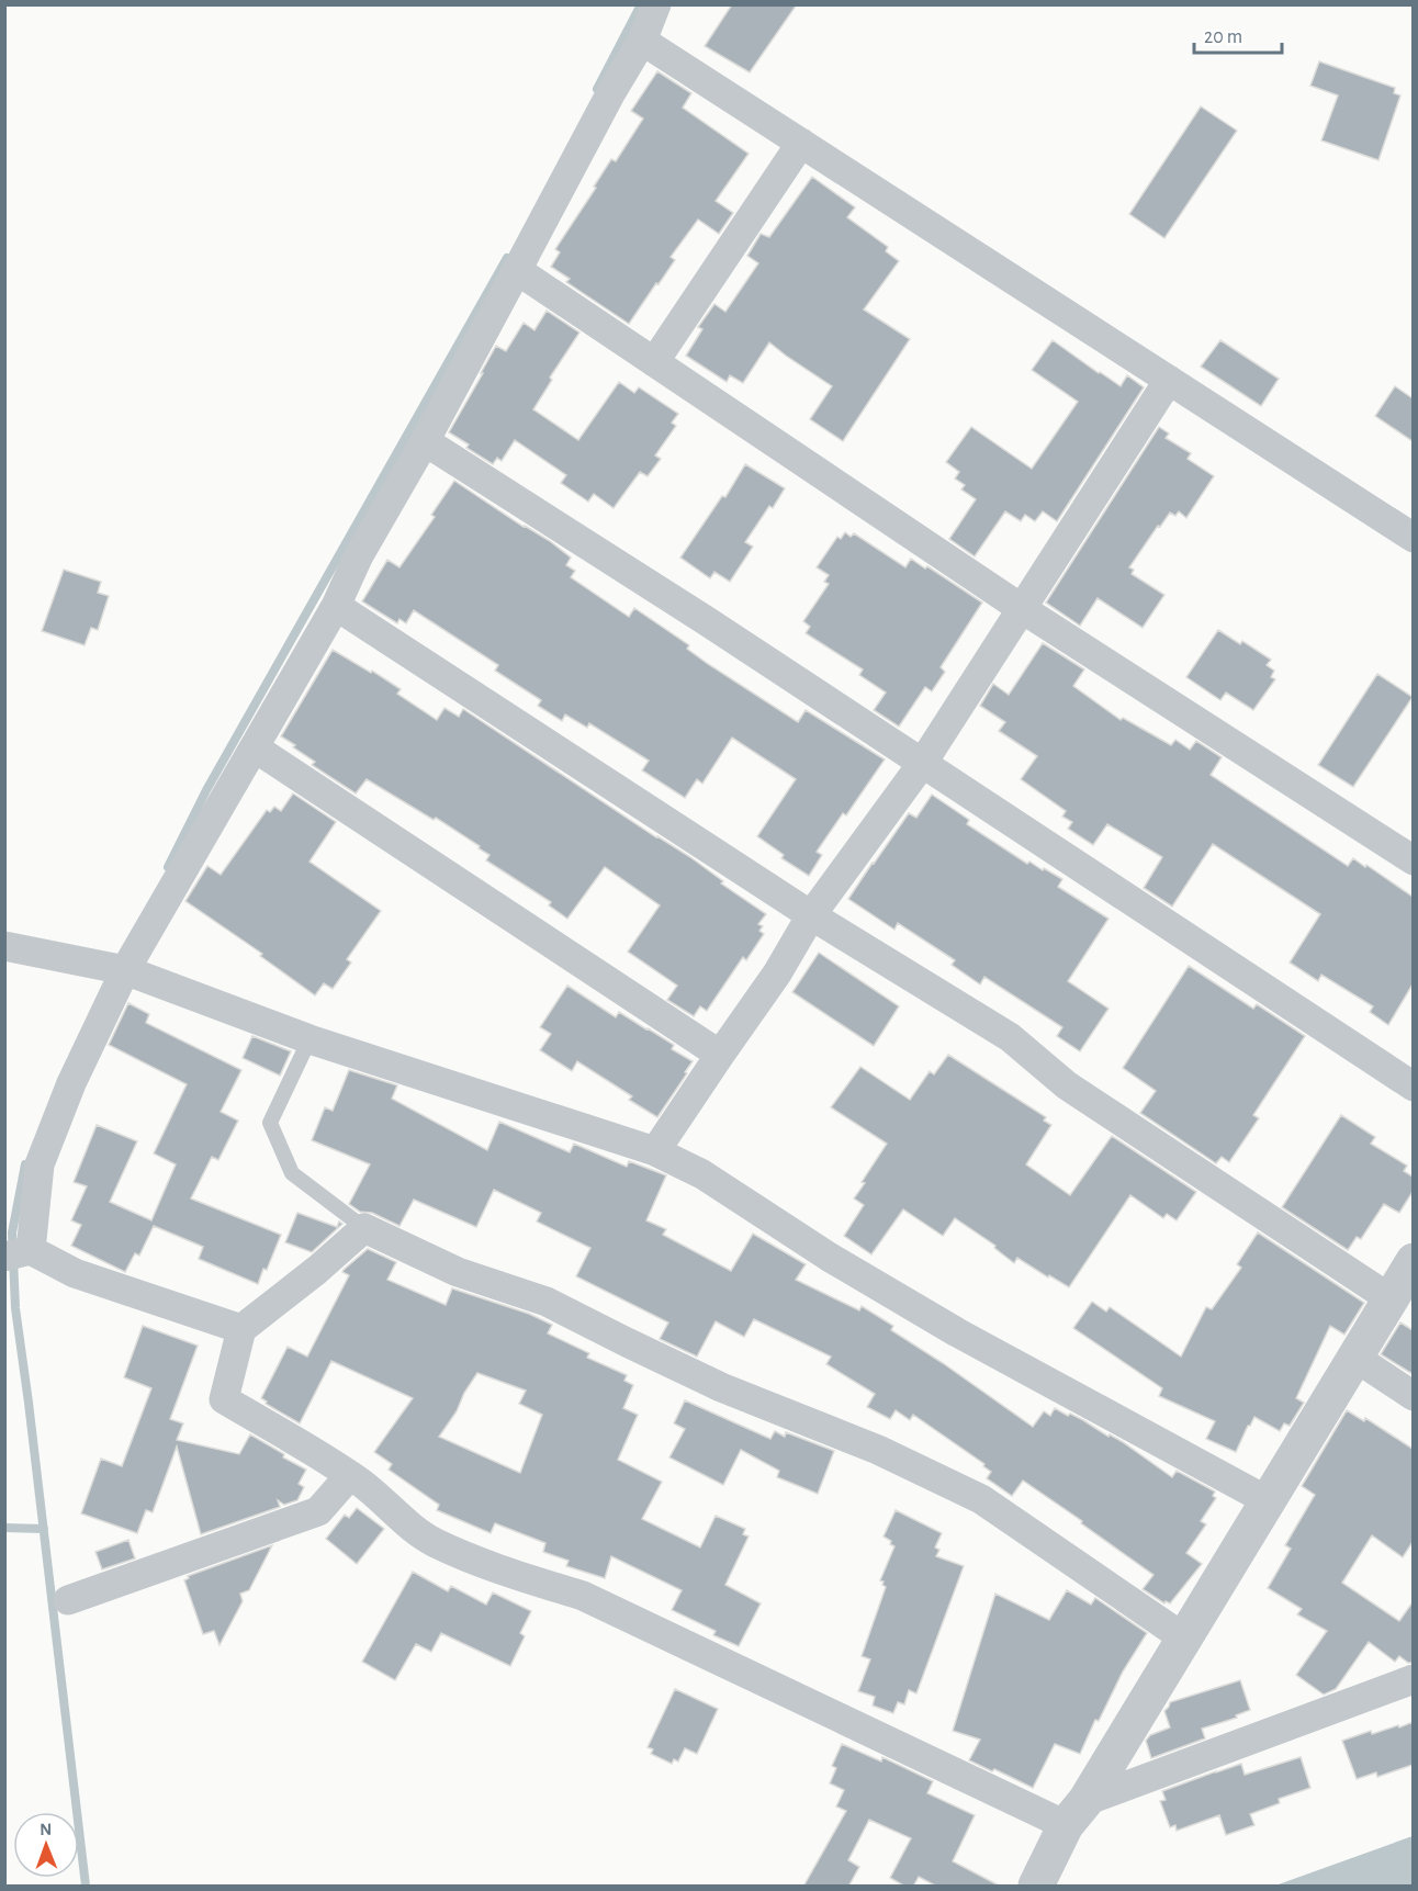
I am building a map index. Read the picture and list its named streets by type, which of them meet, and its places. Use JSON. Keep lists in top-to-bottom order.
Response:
{
  "scale_bar": "20 m",
  "north": "top"
}
